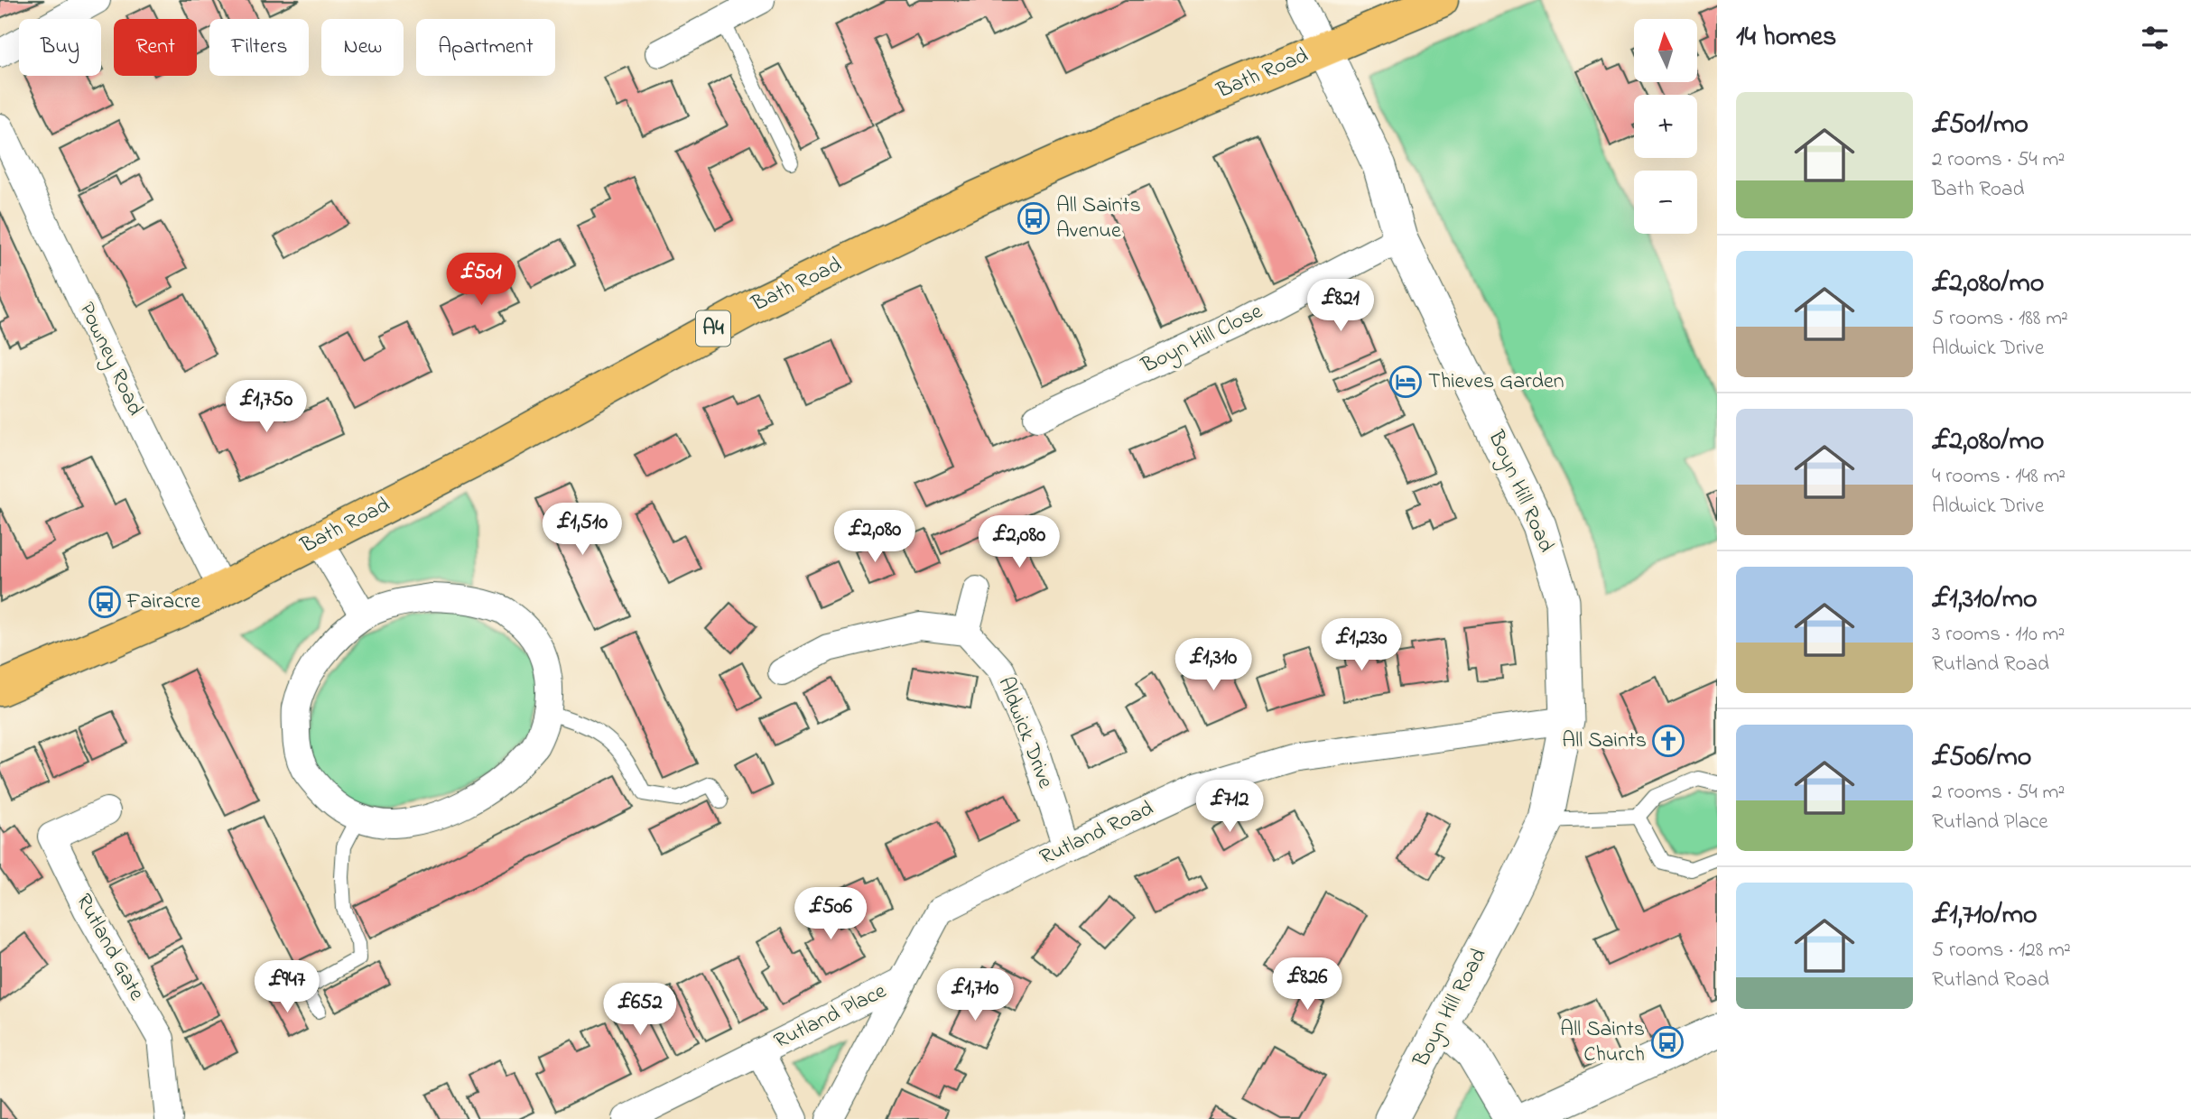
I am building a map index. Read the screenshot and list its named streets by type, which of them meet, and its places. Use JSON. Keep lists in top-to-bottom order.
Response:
{
  "streets": {
    "main road": ["Bath Road", "A4"],
    "street": [
      "Boyn Hill Close",
      "Powney Road",
      "Boyn Hill Road",
      "Aldwick Drive",
      "Rutland Road",
      "Rutland Gate",
      "Rutland Place"
    ]
  },
  "crossings": [
    ["Bath Road", "Powney Road"],
    ["Bath Road", "Boyn Hill Road"],
    ["Boyn Hill Close", "Boyn Hill Road"],
    ["Boyn Hill Road", "Rutland Road"],
    ["Aldwick Drive", "Rutland Road"],
    ["Rutland Road", "Rutland Place"]
  ],
  "places": {
    "bus stop": ["All Saints Avenue", "Fairacre", "All Saints Church"],
    "hotel": ["Thieves Garden"],
    "church": ["All Saints"]
  },
  "north": "top",
  "page": {
    "heading": "14 homes",
    "map_buttons": ["+", "−"],
    "chip": [
      "Buy",
      "Rent",
      "Filters",
      "New",
      "Apartment"
    ],
    "list": [
      {
        "name": "£501/mo",
        "note": "2 rooms · 54 m² · Bath Road"
      },
      {
        "name": "£2,080/mo",
        "note": "5 rooms · 188 m² · Aldwick Drive"
      },
      {
        "name": "£2,080/mo",
        "note": "4 rooms · 148 m² · Aldwick Drive"
      },
      {
        "name": "£1,310/mo",
        "note": "3 rooms · 110 m² · Rutland Road"
      },
      {
        "name": "£506/mo",
        "note": "2 rooms · 54 m² · Rutland Place"
      },
      {
        "name": "£1,710/mo",
        "note": "5 rooms · 128 m² · Rutland Road"
      }
    ],
    "price": [
      "£501",
      "£821",
      "£1,750",
      "£1,510",
      "£2,080",
      "£2,080",
      "£1,230",
      "£1,310",
      "£712",
      "£506",
      "£826",
      "£947",
      "£1,710",
      "£652"
    ]
  }
}
